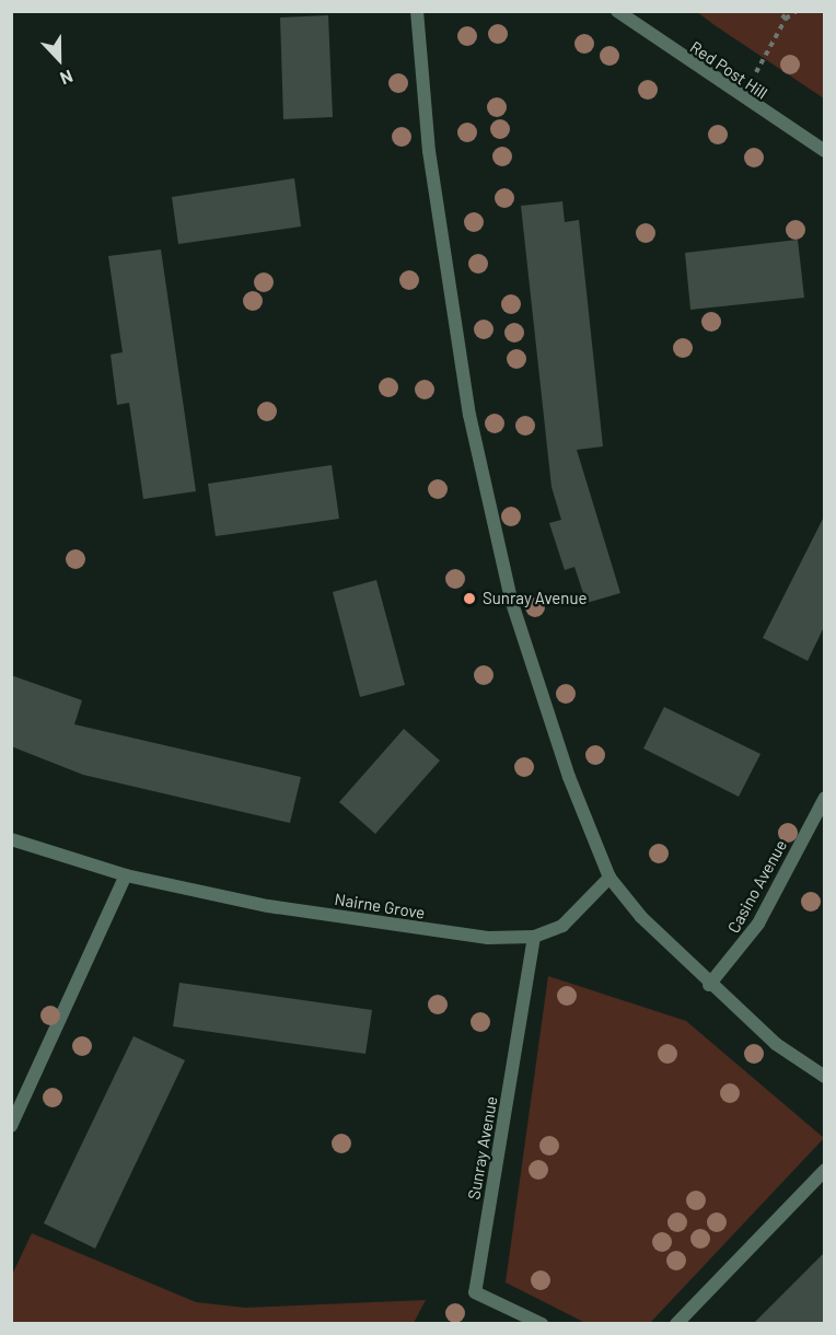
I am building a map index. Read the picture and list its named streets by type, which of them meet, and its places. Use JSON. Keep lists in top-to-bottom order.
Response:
{
  "streets": {
    "street": [
      "Red Post Hill",
      "Casino Avenue",
      "Nairne Grove",
      "Sunray Avenue"
    ]
  },
  "crossings": [
    ["Nairne Grove", "Sunray Avenue"]
  ],
  "places": ["Sunray Avenue"],
  "north": "bottom"
}
